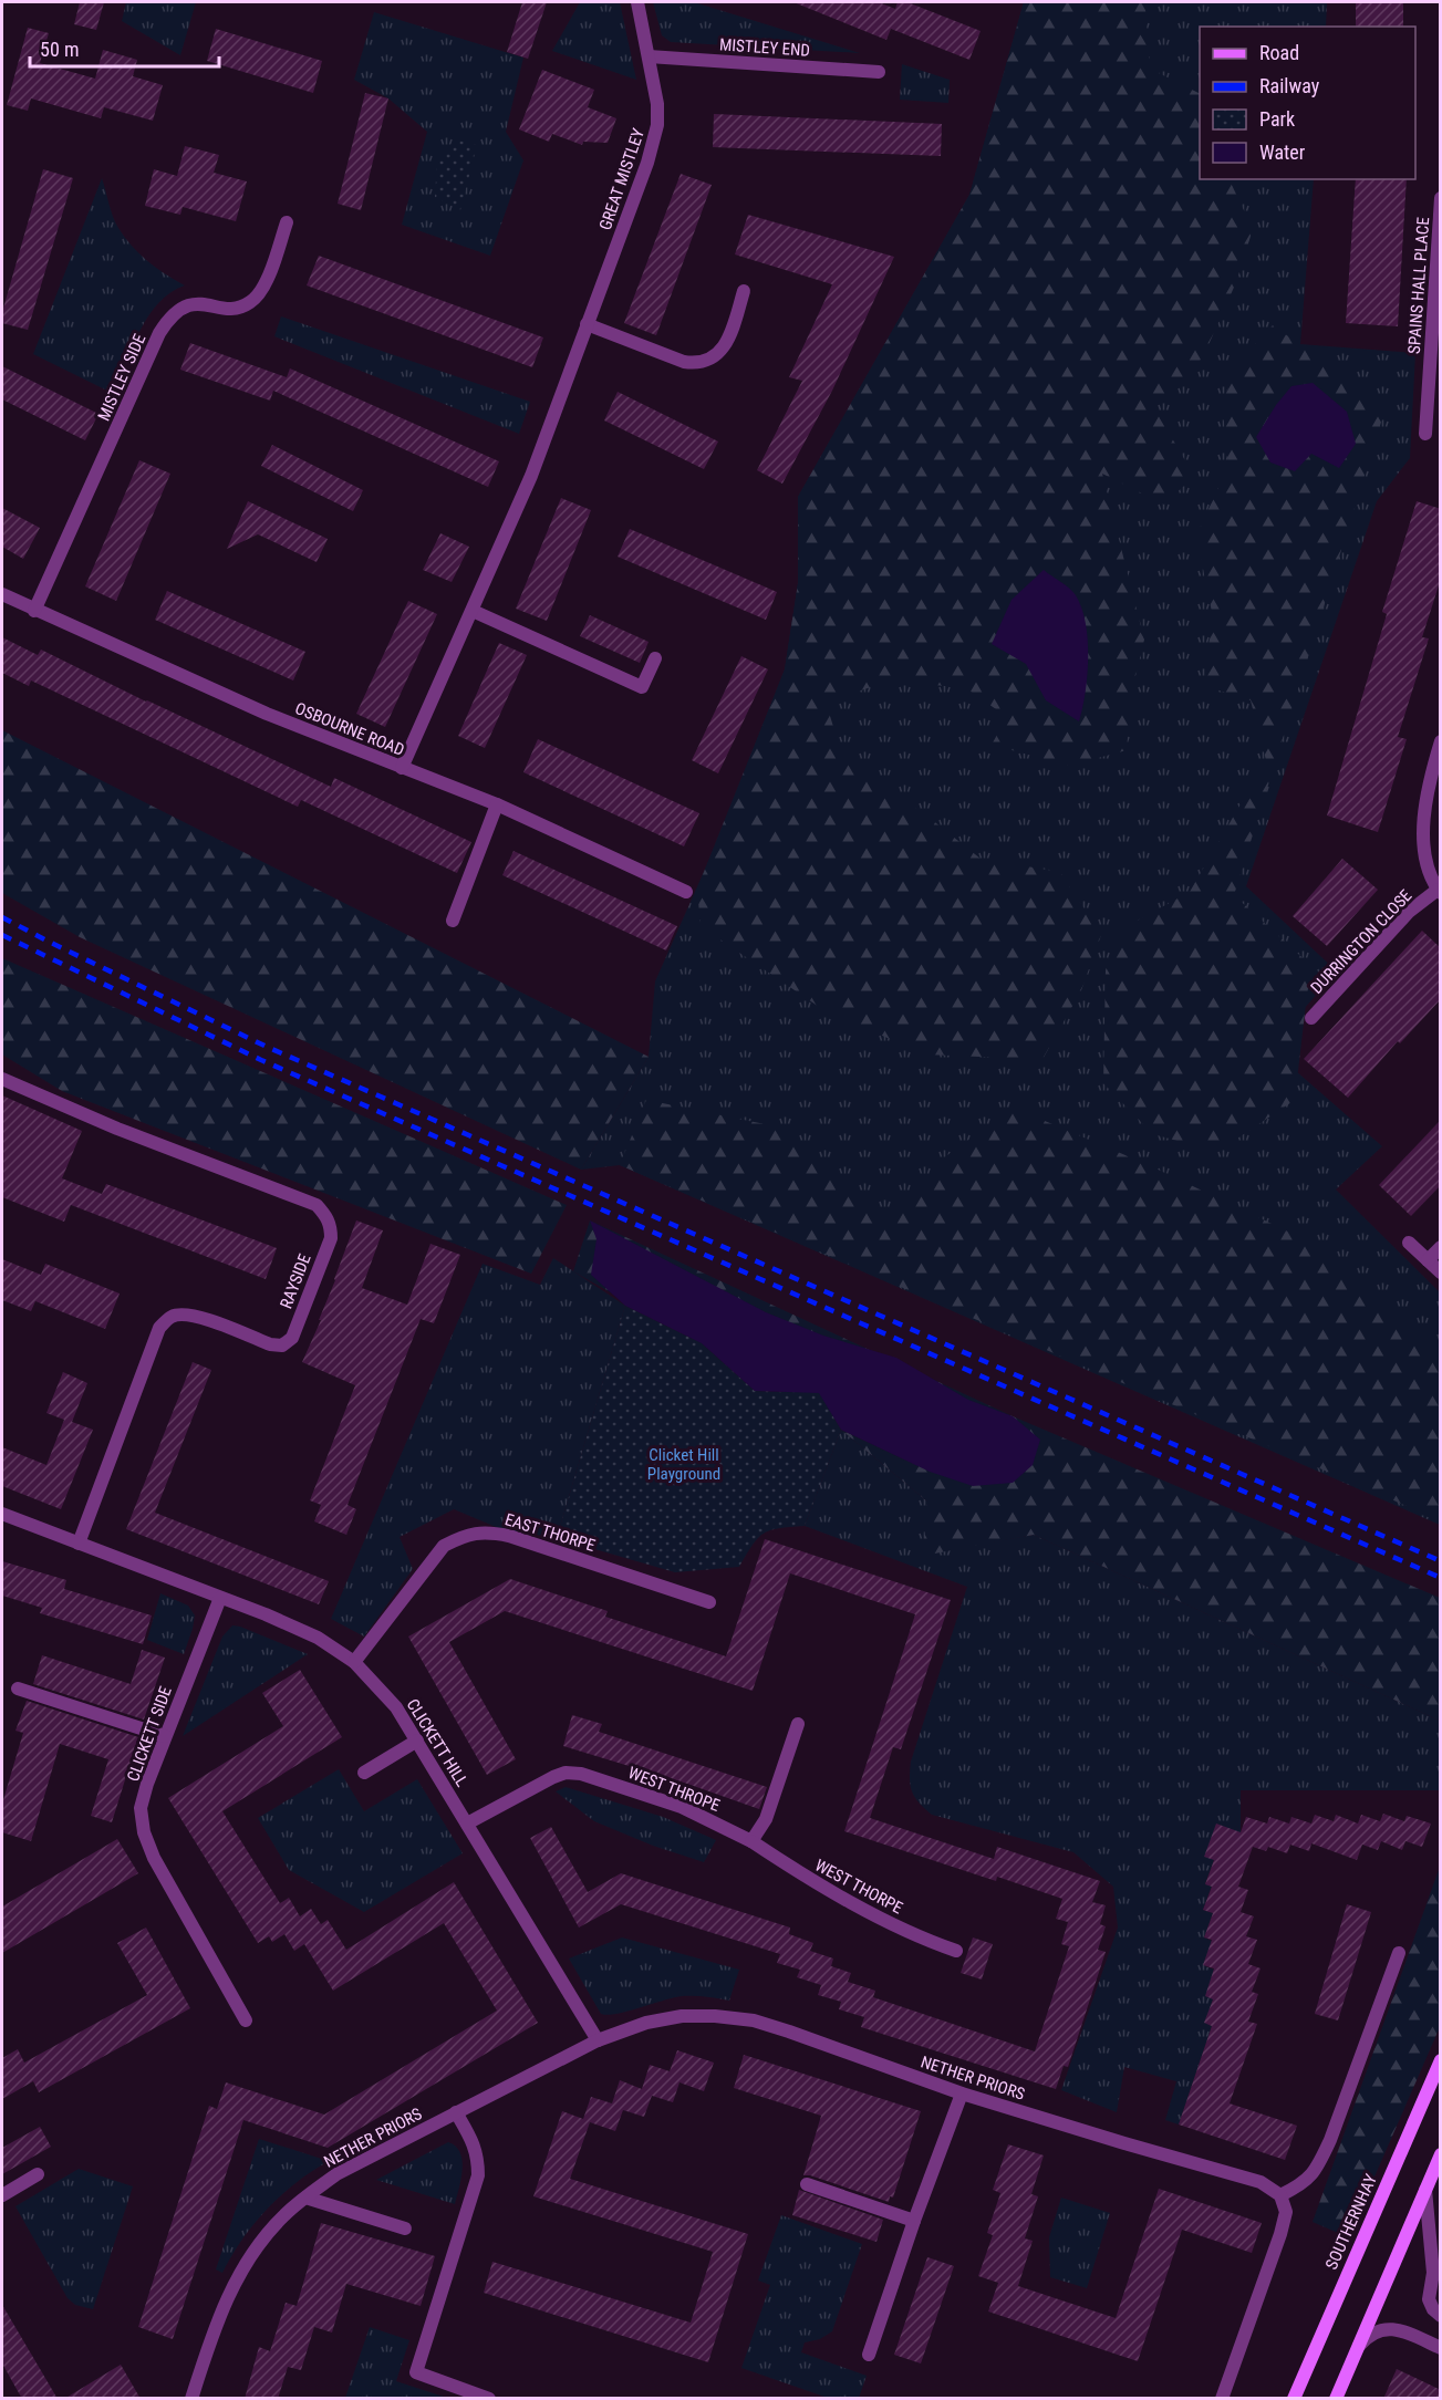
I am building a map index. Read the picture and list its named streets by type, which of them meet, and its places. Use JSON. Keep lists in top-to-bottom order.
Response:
{
  "streets": {
    "street": [
      "MISTLEY END",
      "GREAT MISTLEY",
      "SPAINS HALL PLACE",
      "MISTLEY SIDE",
      "OSBOURNE ROAD",
      "DURRINGTON CLOSE",
      "RAYSIDE",
      "EAST THORPE",
      "CLICKETT SIDE",
      "CLICKETT HILL",
      "WEST THROPE",
      "WEST THORPE",
      "NETHER PRIORS",
      "SOUTHERNHAY"
    ]
  },
  "crossings": [
    ["MISTLEY END", "GREAT MISTLEY"],
    ["GREAT MISTLEY", "OSBOURNE ROAD"],
    ["MISTLEY SIDE", "OSBOURNE ROAD"],
    ["RAYSIDE", "CLICKETT HILL"],
    ["EAST THORPE", "CLICKETT HILL"],
    ["CLICKETT SIDE", "CLICKETT HILL"],
    ["CLICKETT HILL", "WEST THROPE"],
    ["CLICKETT HILL", "NETHER PRIORS"],
    ["WEST THROPE", "WEST THORPE"]
  ],
  "parks": ["Clicket Hill Playground"],
  "legend": [
    "Road",
    "Railway",
    "Park",
    "Water"
  ],
  "scale_bar": "50 m"
}
